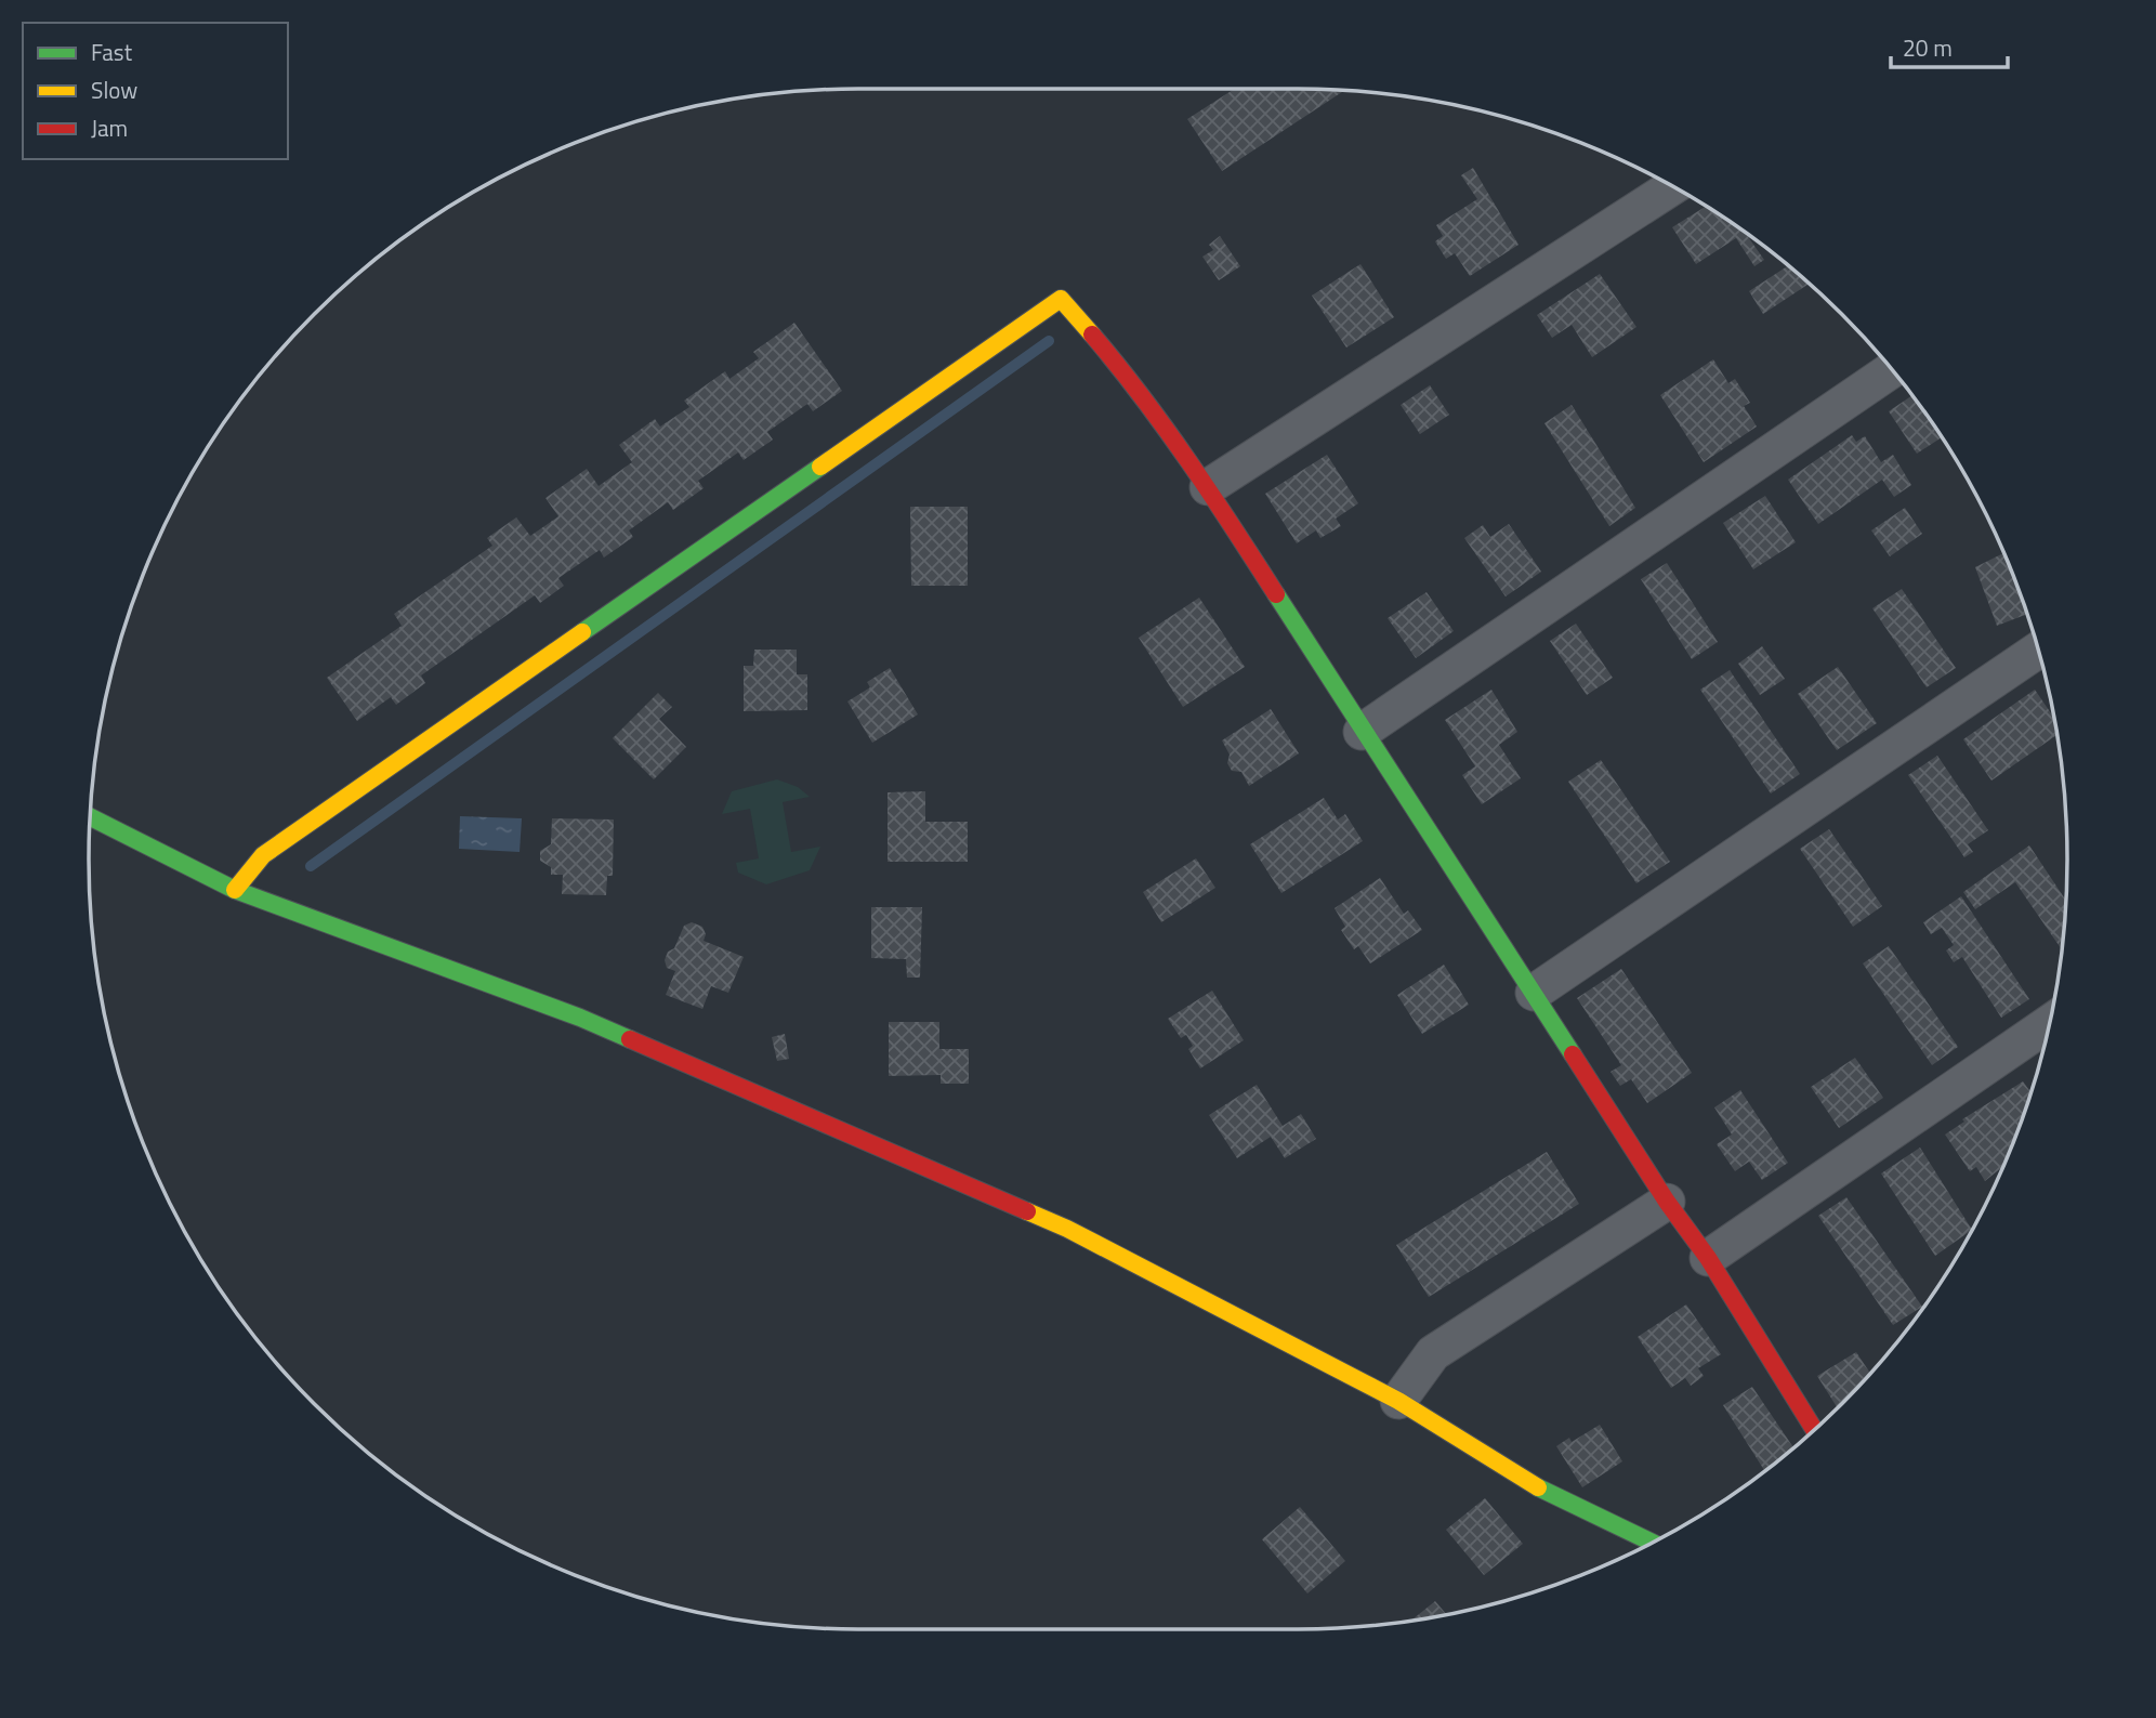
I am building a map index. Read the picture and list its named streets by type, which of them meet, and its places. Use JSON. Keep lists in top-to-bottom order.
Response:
{
  "legend": ["Fast", "Slow", "Jam"],
  "scale_bar": "20 m"
}
